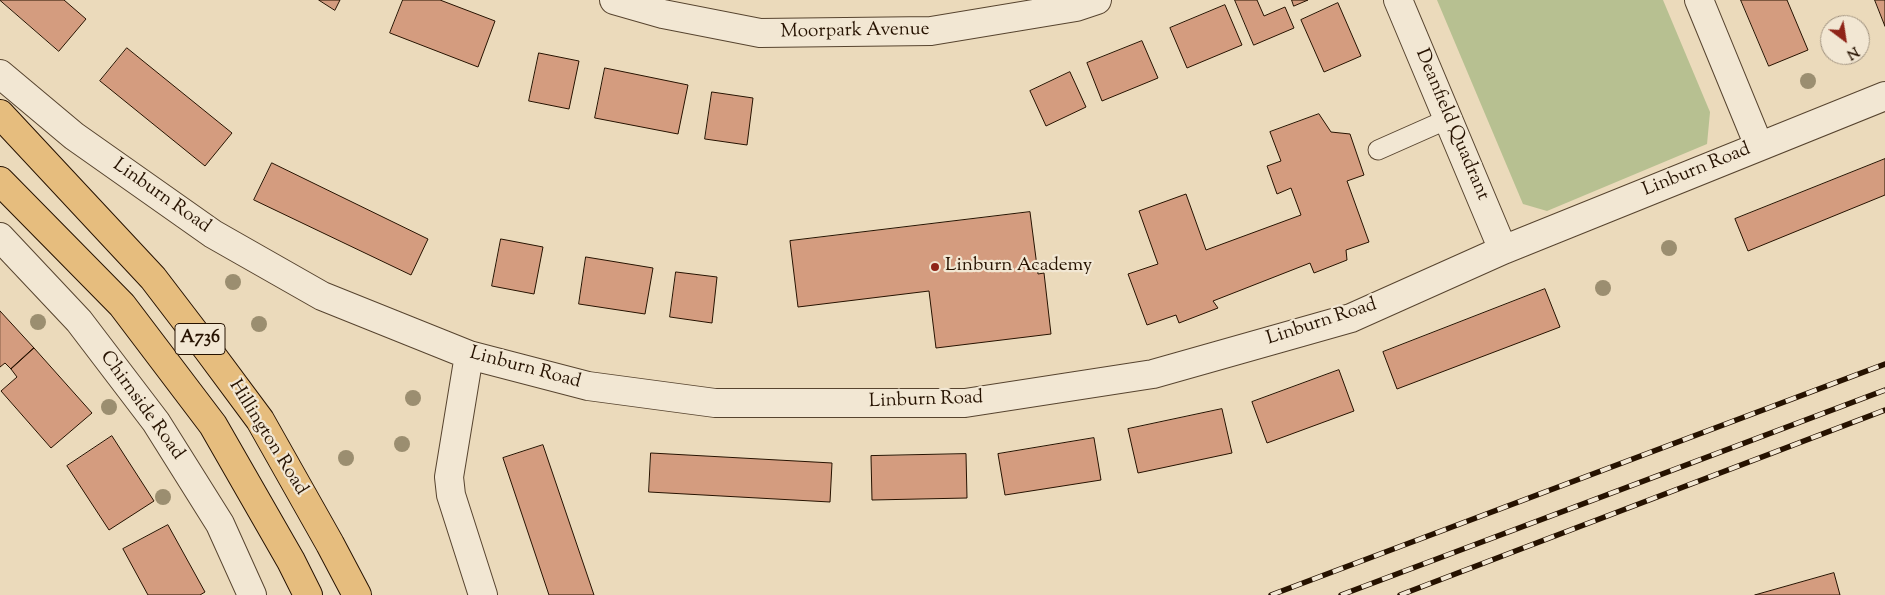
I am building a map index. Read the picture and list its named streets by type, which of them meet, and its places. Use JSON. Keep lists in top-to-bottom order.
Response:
{
  "streets": {
    "main road": ["A736", "Hillington Road"],
    "street": [
      "Moorpark Avenue",
      "Deanfield Quadrant",
      "Linburn Road",
      "Chirnside Road"
    ]
  },
  "crossings": [
    ["Deanfield Quadrant", "Linburn Road"]
  ],
  "places": ["Linburn Academy"],
  "north": "bottom right"
}
